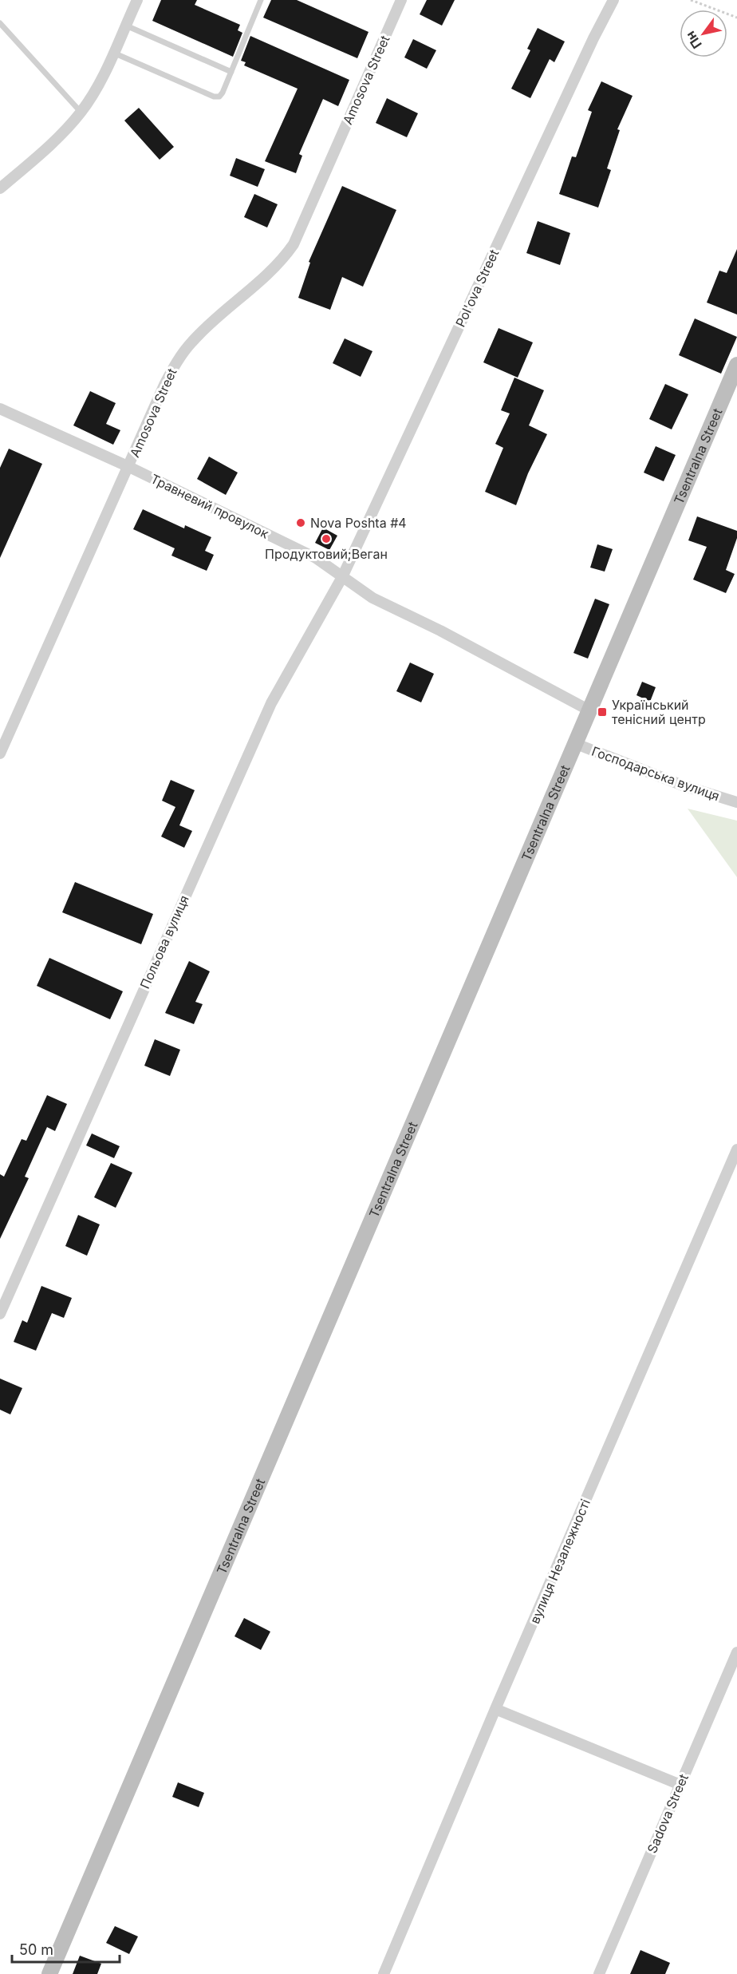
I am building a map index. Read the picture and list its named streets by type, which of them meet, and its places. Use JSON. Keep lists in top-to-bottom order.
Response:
{
  "streets": {
    "main road": ["Tsentralna Street"],
    "street": [
      "Amosova Street",
      "Pol'ova Street",
      "Травневий провулок",
      "Господарська вулиця",
      "Польова вулиця",
      "вулиця Незалежності",
      "Sadova Street"
    ]
  },
  "crossings": [
    ["Amosova Street", "Травневий провулок"],
    ["Pol'ova Street", "Травневий провулок"],
    ["Pol'ova Street", "Польова вулиця"],
    ["Tsentralna Street", "Травневий провулок"],
    ["Tsentralna Street", "Господарська вулиця"],
    ["Травневий провулок", "Польова вулиця"]
  ],
  "places": {
    "other": ["Nova Poshta #4", "Продуктовий;Веган"],
    "transit": ["Український тенісний центр"]
  },
  "scale_bar": "50 m",
  "north": "bottom left"
}
